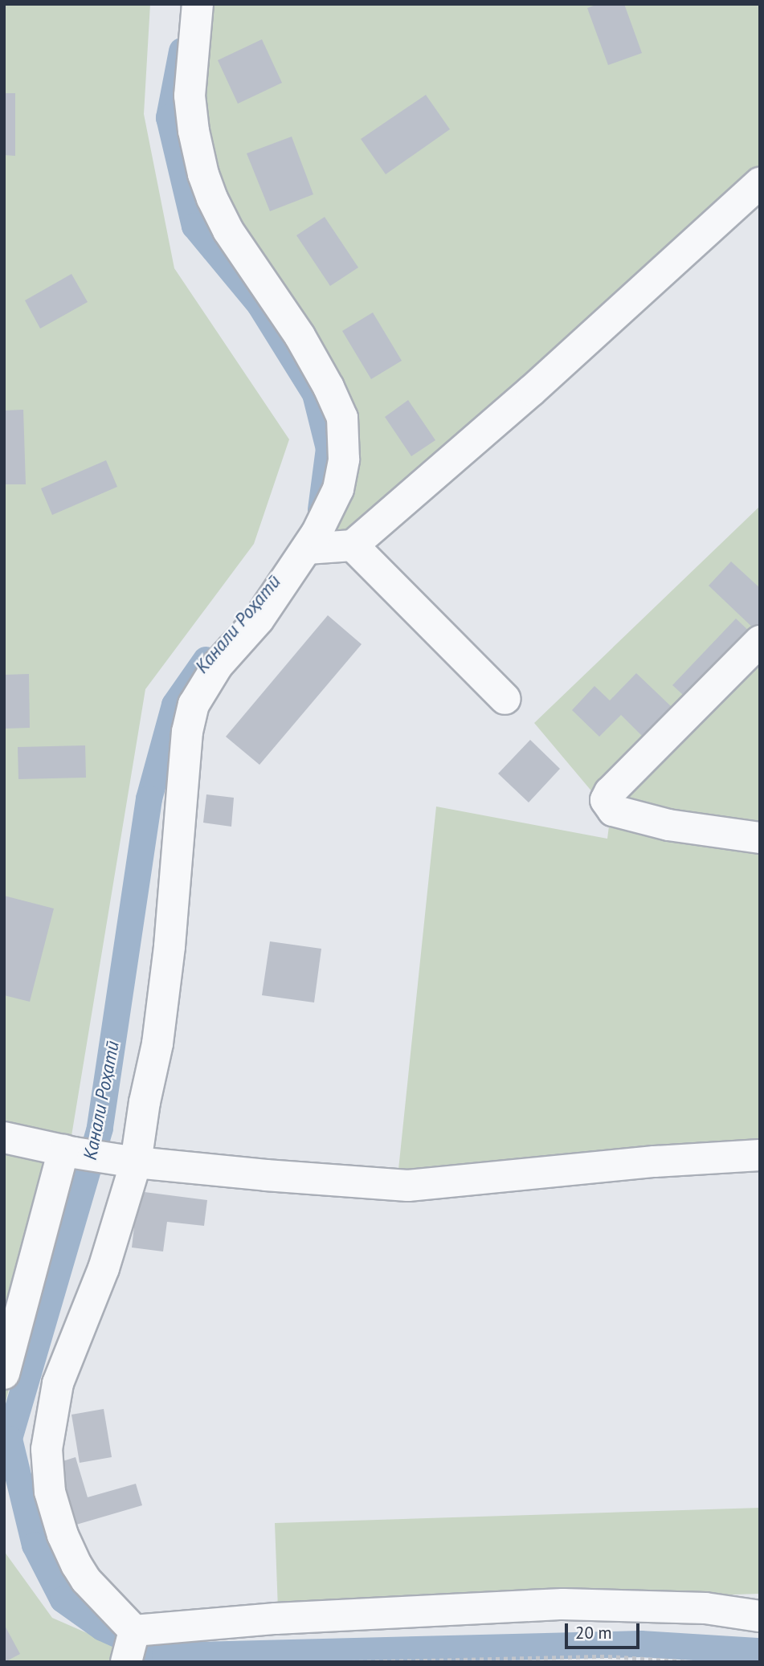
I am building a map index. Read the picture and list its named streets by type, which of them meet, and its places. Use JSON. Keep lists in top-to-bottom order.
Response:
{
  "water": ["Канали Роҳатӣ"],
  "scale_bar": "20 m"
}
